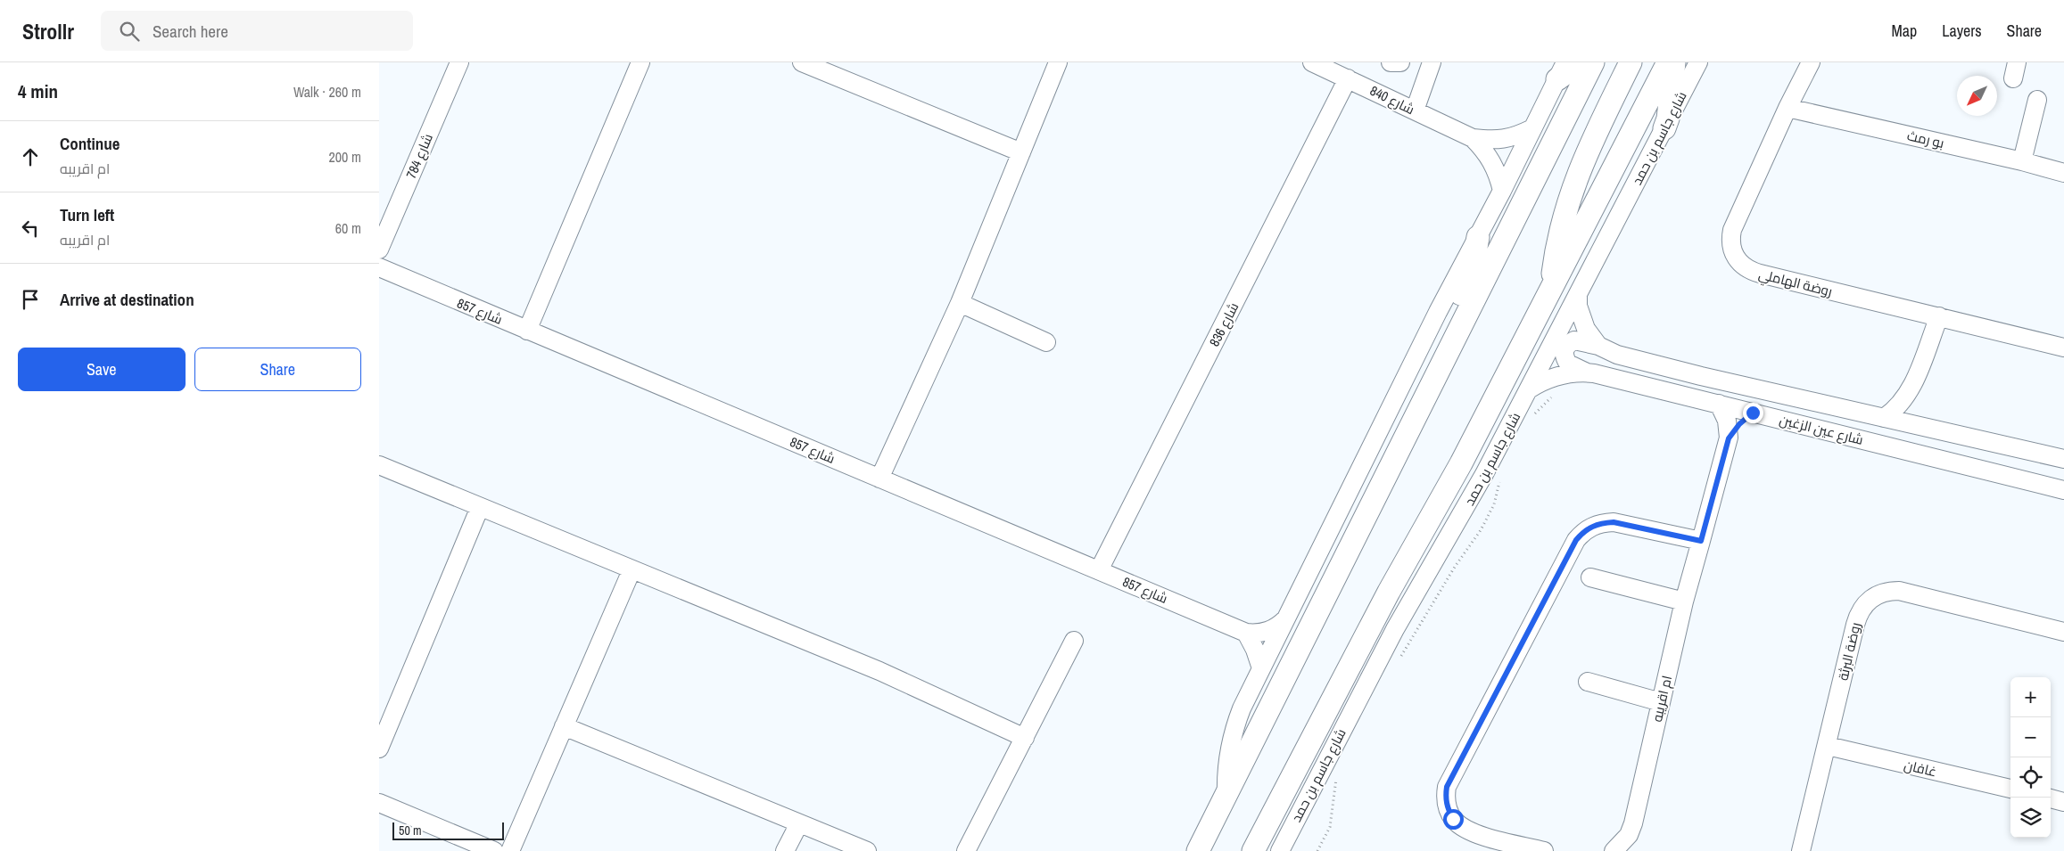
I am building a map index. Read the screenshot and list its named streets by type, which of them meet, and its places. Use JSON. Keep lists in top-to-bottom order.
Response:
{
  "streets": {
    "main road": ["شارع جاسم بن حمد"],
    "street": [
      "شارع 840",
      "بو رمث",
      "شارع 784",
      "روضة الهاملي",
      "شارع 857",
      "شارع 836",
      "شارع عين الزغين",
      "روضة البرثة",
      "ام اقريبه",
      "غافان"
    ]
  },
  "crossings": [
    ["شارع 840", "شارع 836"],
    ["شارع جاسم بن حمد", "شارع عين الزغين"],
    ["بو رمث", "روضة الهاملي"],
    ["شارع 857", "شارع 836"],
    ["شارع عين الزغين", "ام اقريبه"],
    ["روضة البرثة", "غافان"]
  ],
  "scale_bar": "50 m",
  "north": "bottom left",
  "page": {
    "header": "Strollr",
    "search": "Search here",
    "nav": ["Map", "Layers", "Share"],
    "heading": ["4 min", "Walk · 260 m"],
    "list": [
      ["Continue", "ام اقريبه", "200 m"],
      ["Turn left", "ام اقريبه", "60 m"],
      "Arrive at destination"
    ],
    "buttons": ["Save", "Share"],
    "map_buttons": ["+", "−"],
    "scale": "50 m"
  }
}
